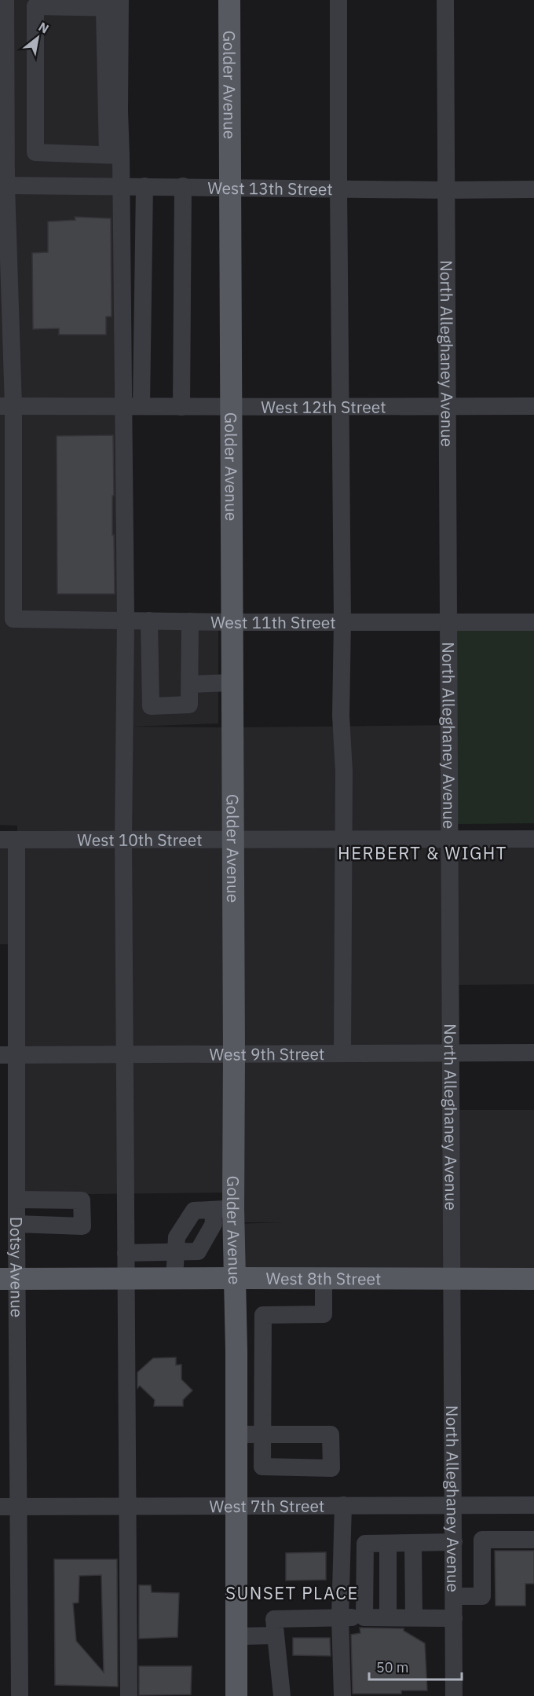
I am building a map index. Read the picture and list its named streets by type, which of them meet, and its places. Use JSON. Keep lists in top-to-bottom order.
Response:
{
  "streets": {
    "main road": ["Golder Avenue", "West 8th Street"],
    "street": [
      "West 13th Street",
      "North Alleghaney Avenue",
      "West 12th Street",
      "West 11th Street",
      "West 10th Street",
      "West 9th Street",
      "Dotsy Avenue",
      "West 7th Street"
    ]
  },
  "crossings": [
    ["Golder Avenue", "West 13th Street"],
    ["Golder Avenue", "West 12th Street"],
    ["Golder Avenue", "West 11th Street"],
    ["Golder Avenue", "West 10th Street"],
    ["Golder Avenue", "West 9th Street"],
    ["Golder Avenue", "West 8th Street"],
    ["Golder Avenue", "West 7th Street"],
    ["West 13th Street", "North Alleghaney Avenue"],
    ["North Alleghaney Avenue", "West 12th Street"],
    ["North Alleghaney Avenue", "West 11th Street"],
    ["North Alleghaney Avenue", "West 10th Street"],
    ["North Alleghaney Avenue", "West 9th Street"],
    ["North Alleghaney Avenue", "West 8th Street"],
    ["North Alleghaney Avenue", "West 7th Street"],
    ["West 12th Street", "West 11th Street"],
    ["West 10th Street", "Dotsy Avenue"],
    ["West 9th Street", "Dotsy Avenue"],
    ["Dotsy Avenue", "West 8th Street"],
    ["Dotsy Avenue", "West 7th Street"]
  ],
  "districts": ["HERBERT & WIGHT", "SUNSET PLACE"],
  "scale_bar": "50 m",
  "north": "top right"
}
